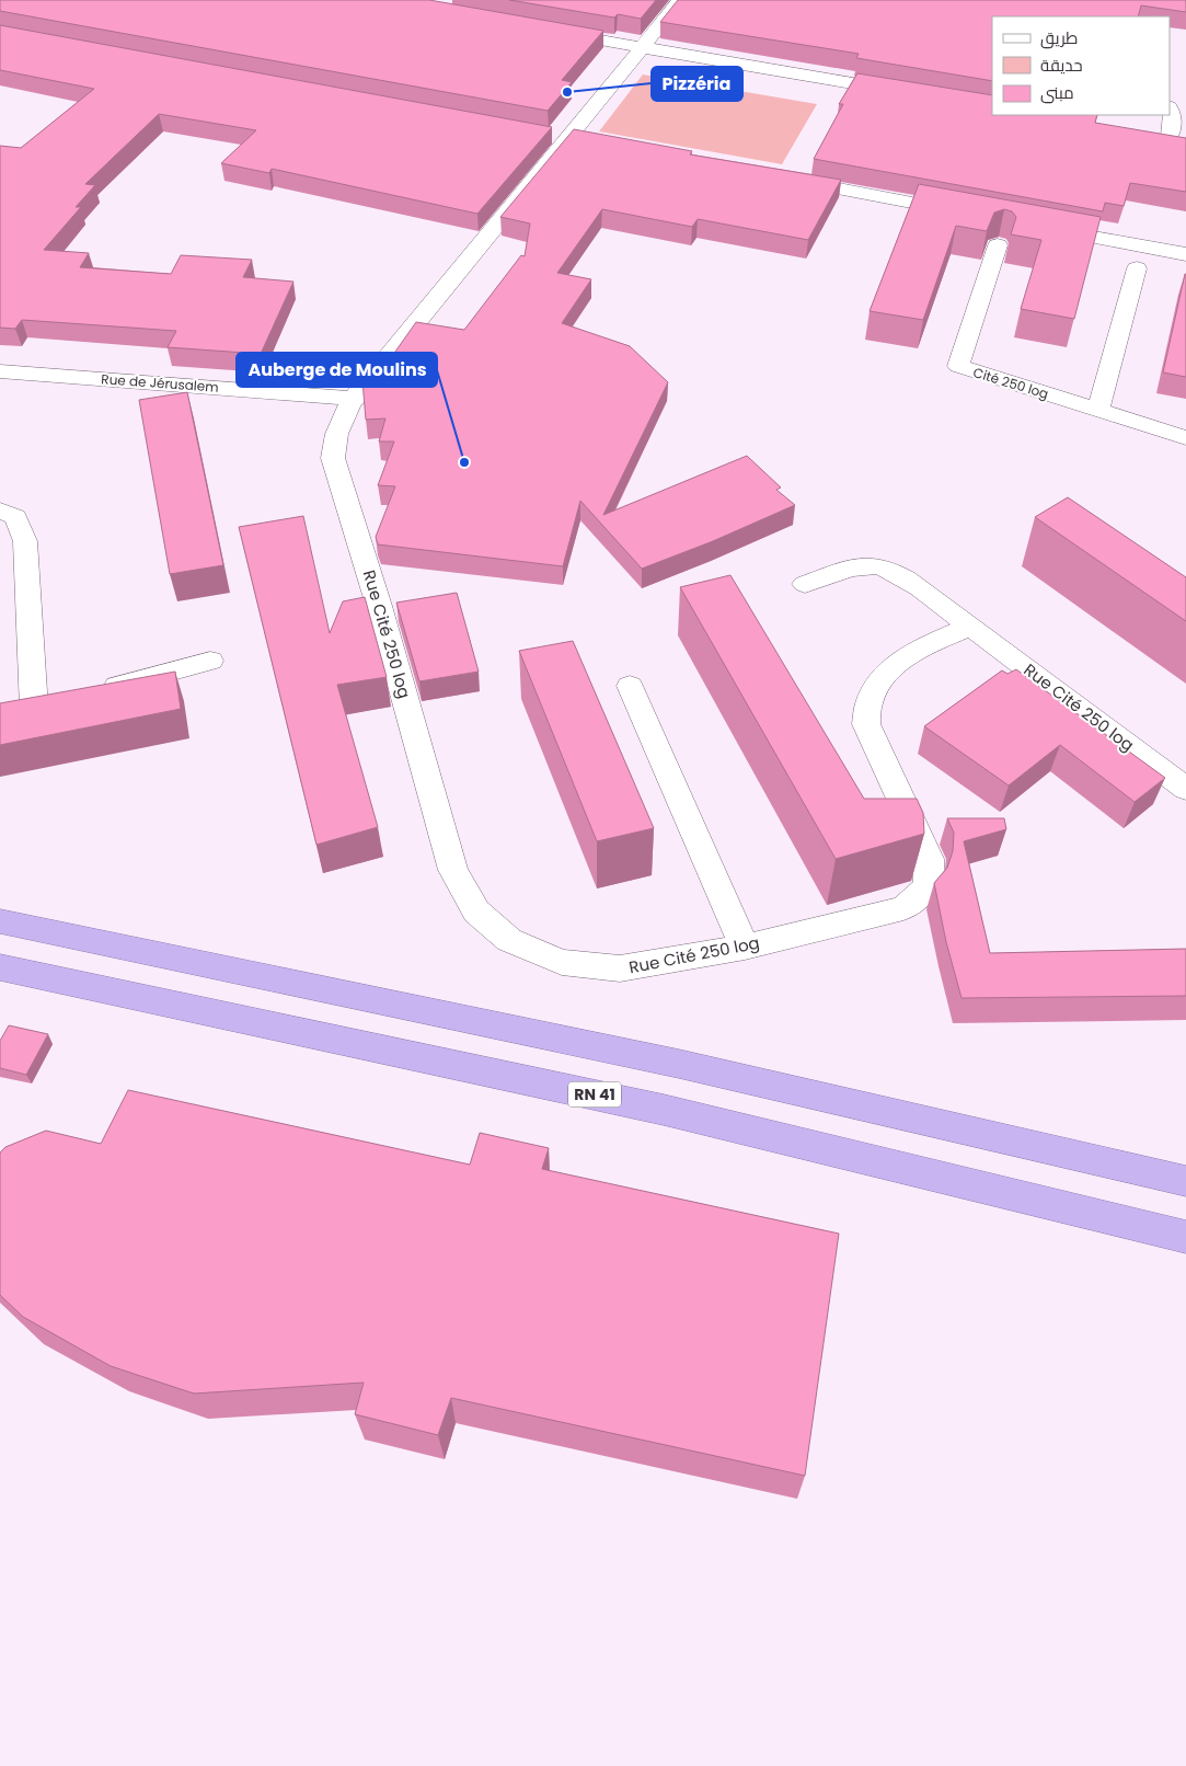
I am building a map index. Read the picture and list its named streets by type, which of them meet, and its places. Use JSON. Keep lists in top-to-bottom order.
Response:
{
  "streets": {
    "highway": ["RN 41"],
    "street": ["Rue de Jérusalem", "Cité 250 log", "Rue Cité 250 log"]
  },
  "crossings": [
    ["Rue de Jérusalem", "Rue Cité 250 log"]
  ],
  "places": ["Pizzéria", "Auberge de Moulins"],
  "legend": ["طريق", "حديقة", "مبنى"]
}
